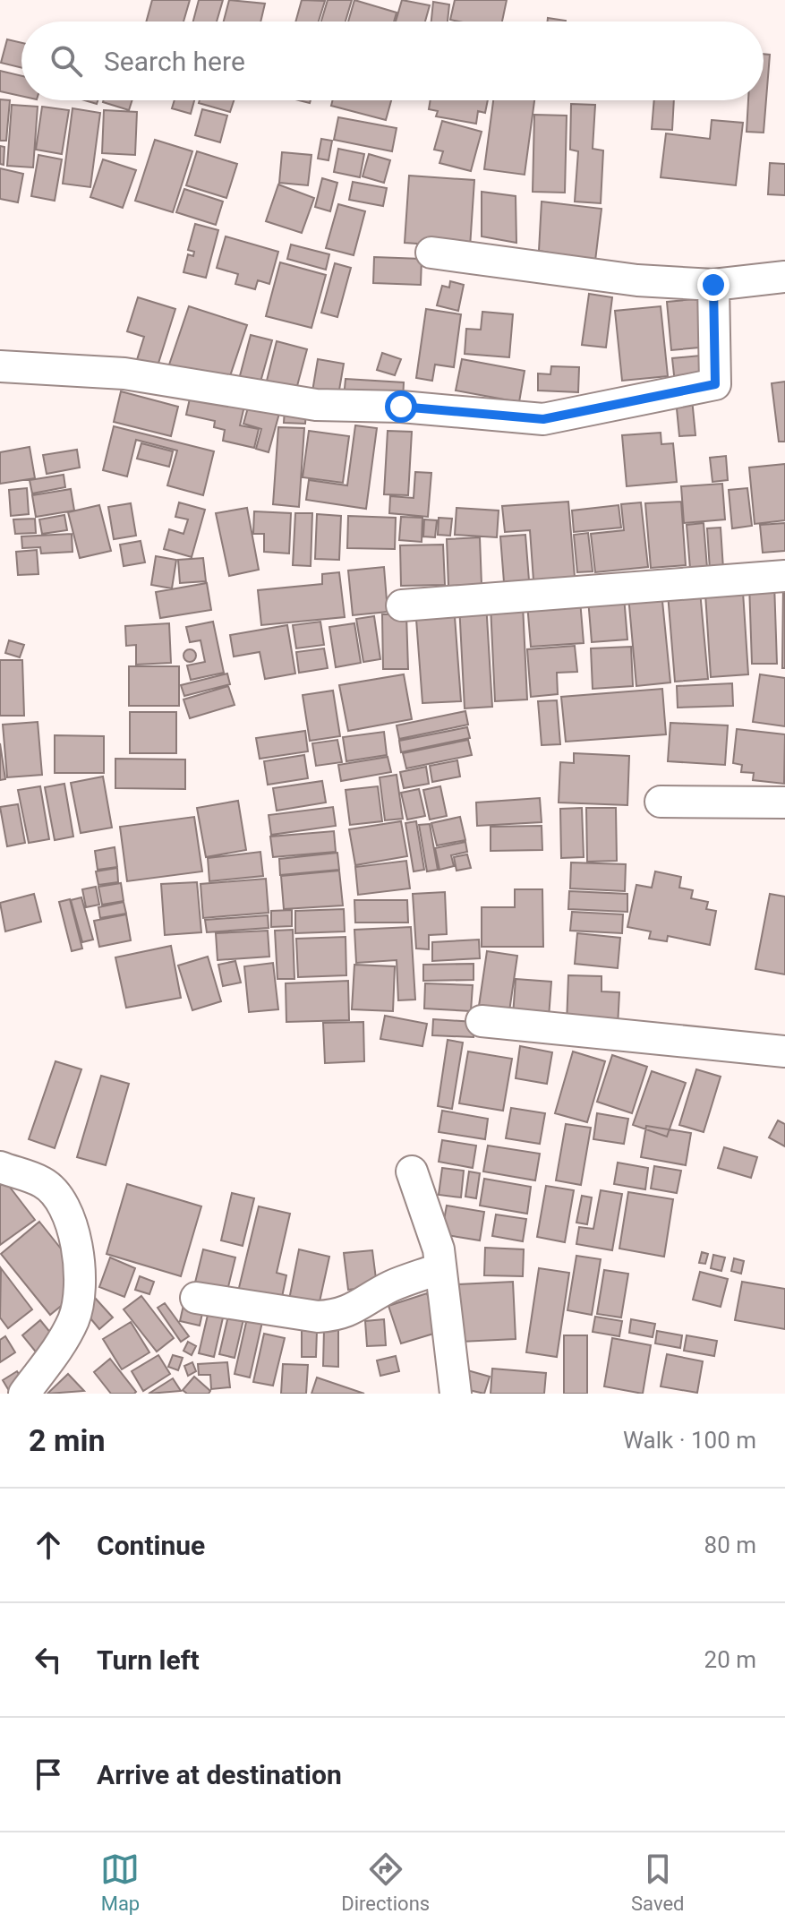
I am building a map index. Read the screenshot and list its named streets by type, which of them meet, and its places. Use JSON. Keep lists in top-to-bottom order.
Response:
{
  "page": {
    "search": "Search here",
    "heading": ["2 min", "Walk · 100 m"],
    "list": [
      ["Continue", "80 m"],
      ["Turn left", "20 m"],
      "Arrive at destination"
    ],
    "nav": ["Map", "Directions", "Saved"]
  }
}
